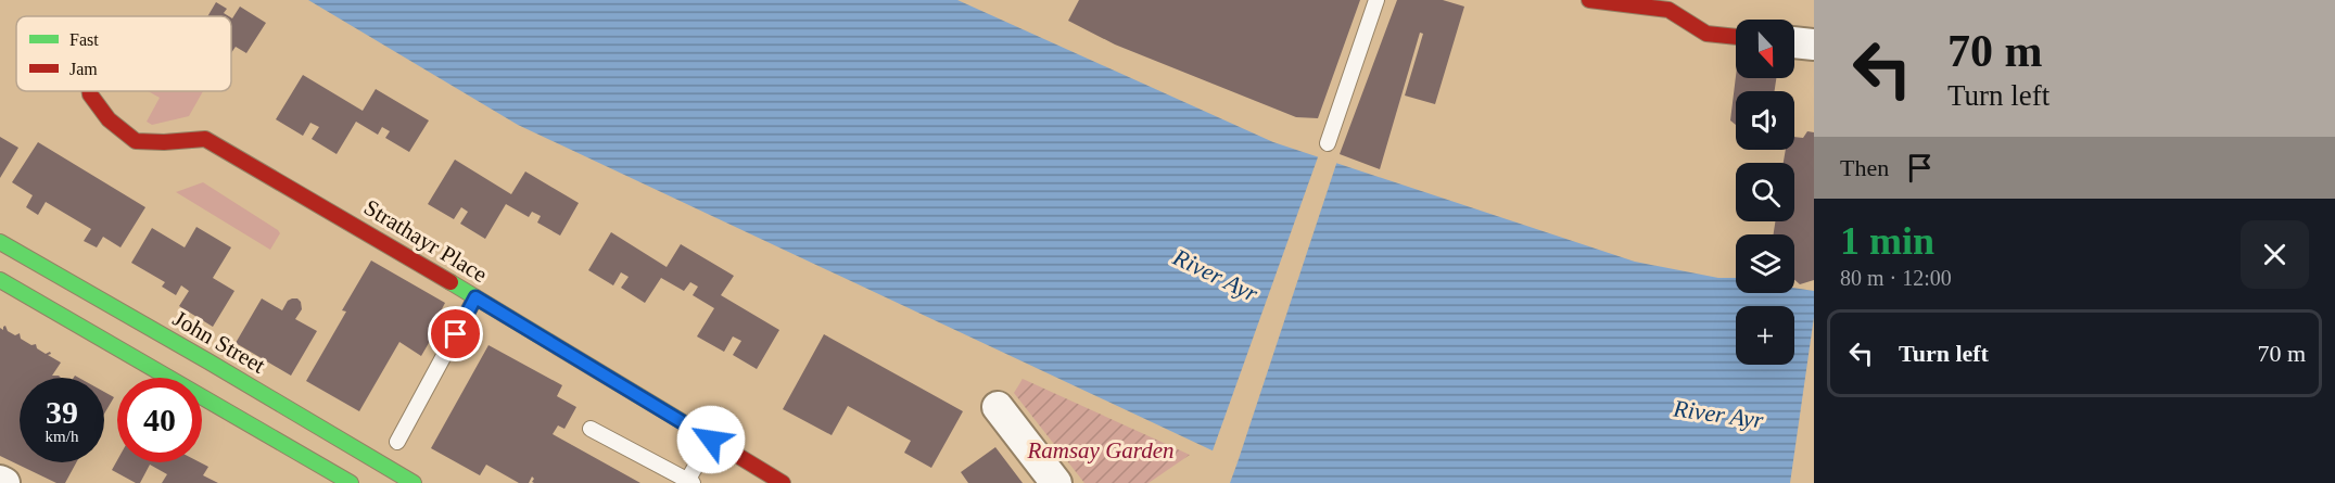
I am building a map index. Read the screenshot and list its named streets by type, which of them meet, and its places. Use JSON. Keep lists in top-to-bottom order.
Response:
{
  "streets": {
    "street": ["Strathayr Place", "John Street"]
  },
  "water": ["River Ayr"],
  "parks": ["Ramsay Garden"],
  "legend": ["Fast", "Jam"],
  "north": "bottom",
  "page": {
    "turn": ["70 m", "Turn left"],
    "map_buttons": "+",
    "then": "Then",
    "heading": ["1 min", "80 m · 12:00"],
    "list": [
      {
        "name": "Turn left",
        "value": "70 m"
      }
    ],
    "speed": "39 km/h",
    "limit": "40"
  }
}
